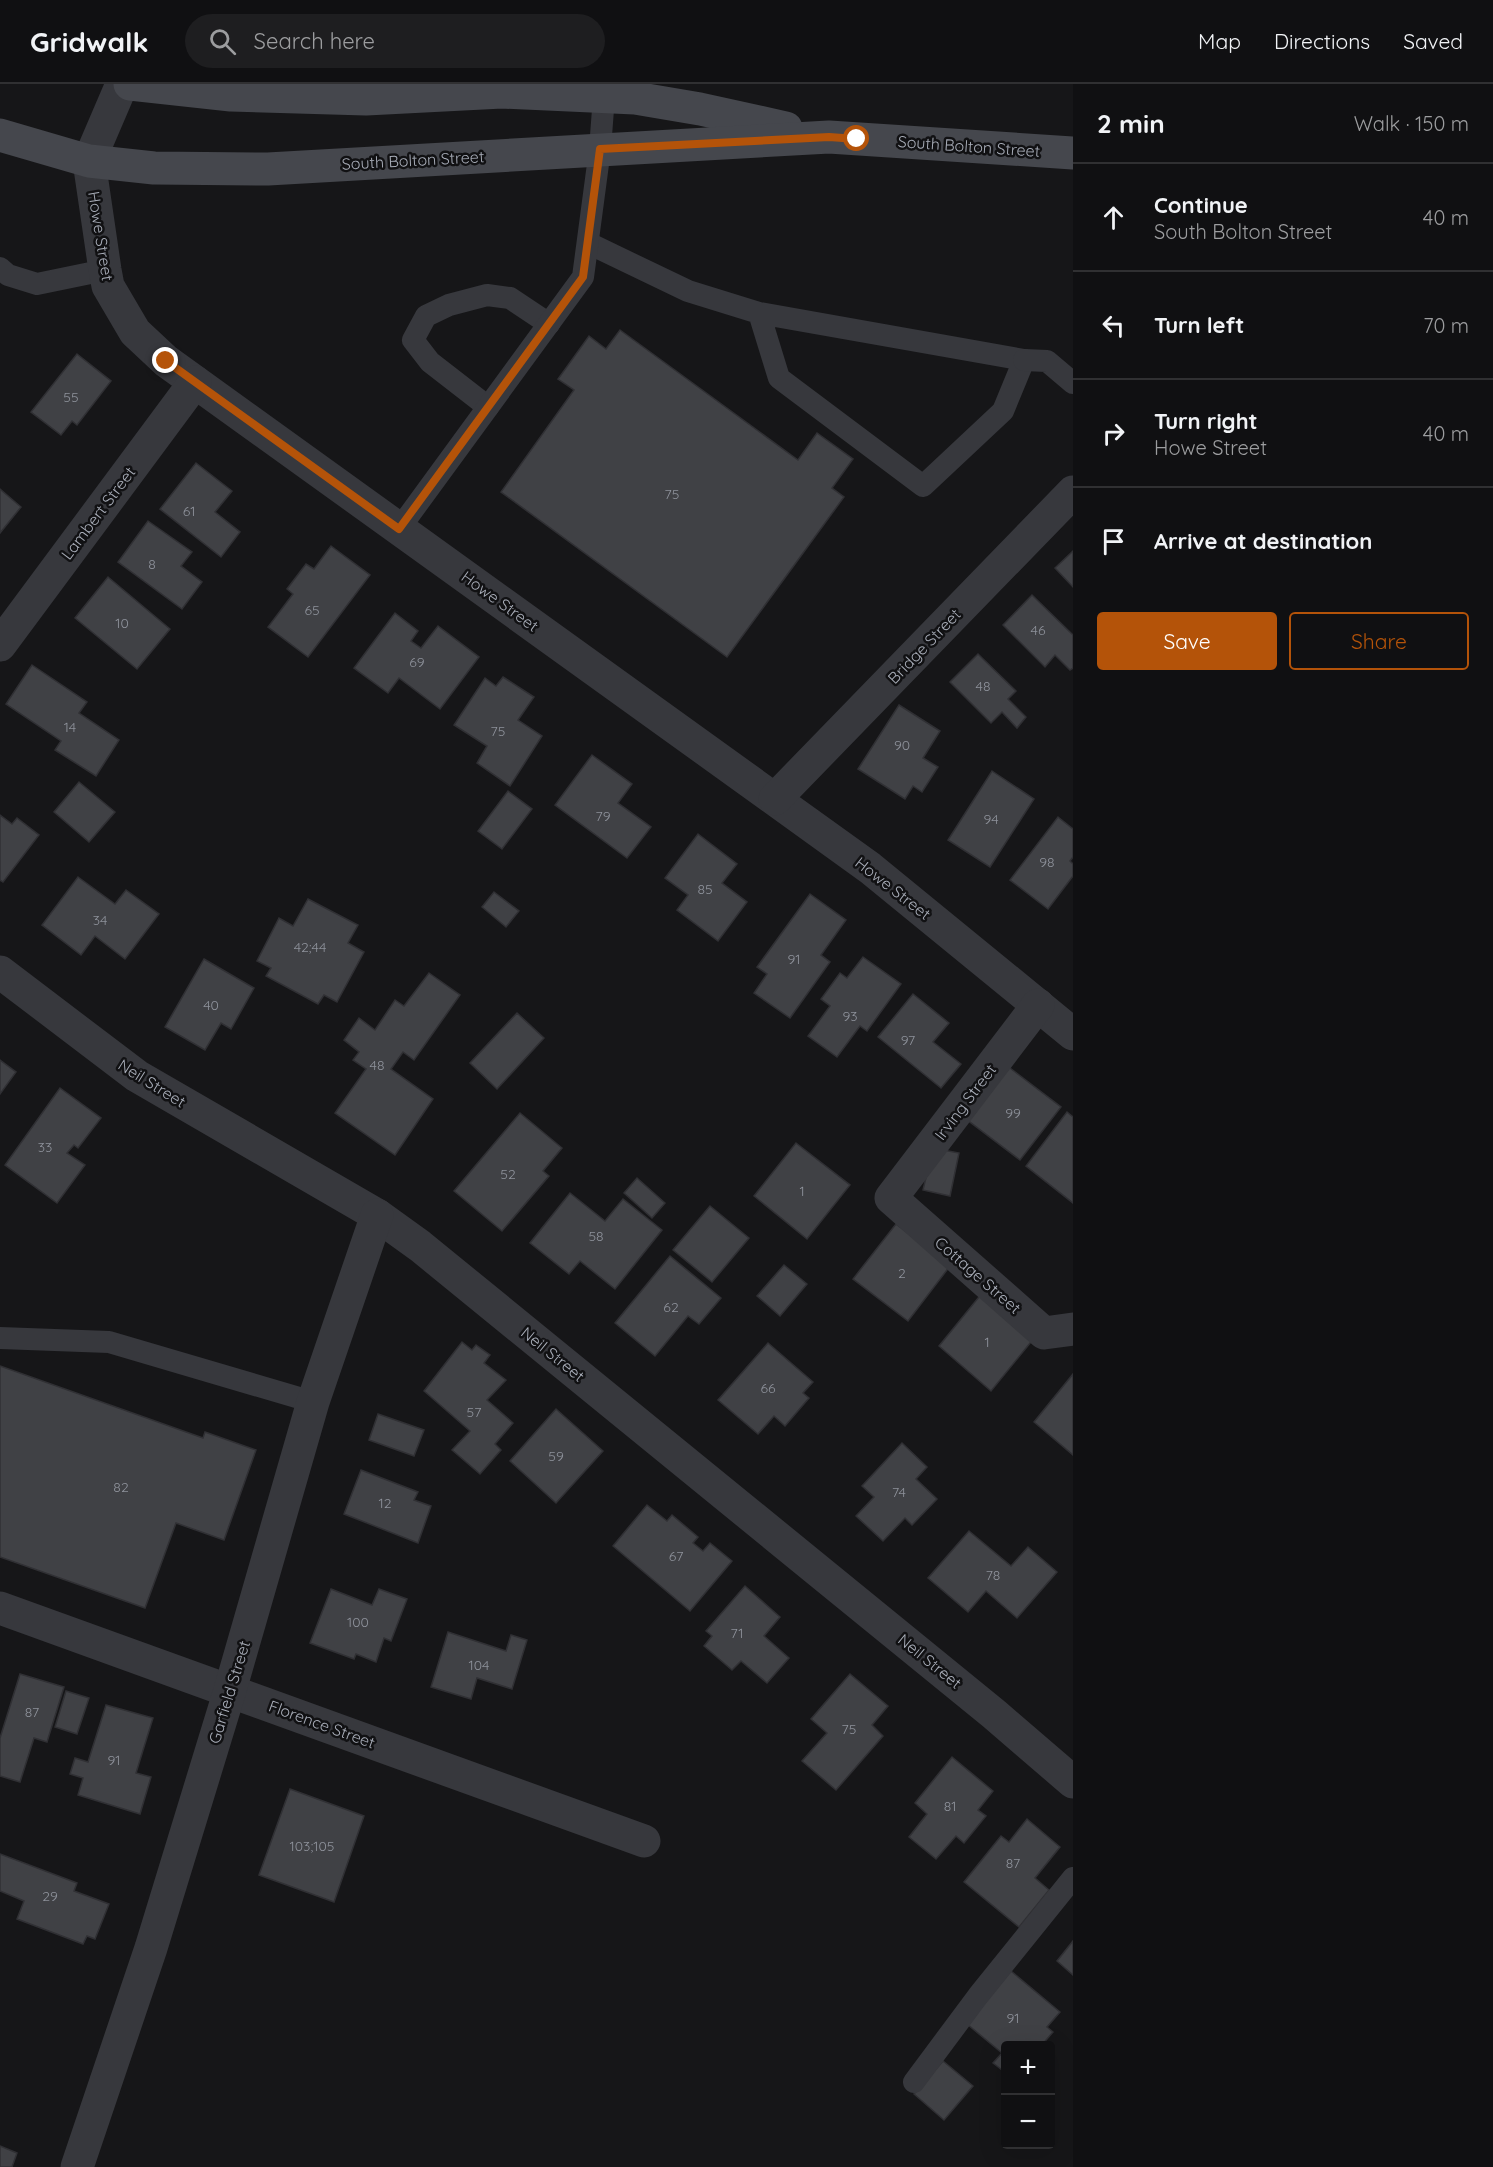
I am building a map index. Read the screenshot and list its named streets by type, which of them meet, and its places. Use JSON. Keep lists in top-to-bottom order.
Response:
{
  "streets": {
    "main road": ["South Bolton Street"],
    "street": [
      "Howe Street",
      "Lambert Street",
      "Bridge Street",
      "Neil Street",
      "Irving Street",
      "Cottage Street",
      "Garfield Street",
      "Florence Street"
    ]
  },
  "crossings": [
    ["South Bolton Street", "Howe Street"],
    ["Howe Street", "Lambert Street"],
    ["Howe Street", "Bridge Street"],
    ["Howe Street", "Irving Street"],
    ["Neil Street", "Garfield Street"],
    ["Irving Street", "Cottage Street"],
    ["Garfield Street", "Florence Street"]
  ],
  "house_numbers": [
    "55",
    "75",
    "61",
    "8",
    "65",
    "10",
    "46",
    "69",
    "48",
    "14",
    "75",
    "90",
    "79",
    "94",
    "98",
    "85",
    "34",
    "42;44",
    "91",
    "40",
    "93",
    "97",
    "48",
    "99",
    "33",
    "52",
    "1",
    "58",
    "2",
    "62",
    "1",
    "66",
    "57",
    "59",
    "82",
    "74",
    "12",
    "67",
    "78",
    "100",
    "71",
    "104",
    "87",
    "75",
    "91",
    "81",
    "103;105",
    "87",
    "29",
    "91"
  ],
  "page": {
    "header": "Gridwalk",
    "search": "Search here",
    "nav": ["Map", "Directions", "Saved"],
    "heading": ["2 min", "Walk · 150 m"],
    "list": [
      ["Continue", "South Bolton Street", "40 m"],
      ["Turn left", "70 m"],
      ["Turn right", "Howe Street", "40 m"],
      "Arrive at destination"
    ],
    "buttons": ["Save", "Share"],
    "map_buttons": ["+", "−"]
  }
}
